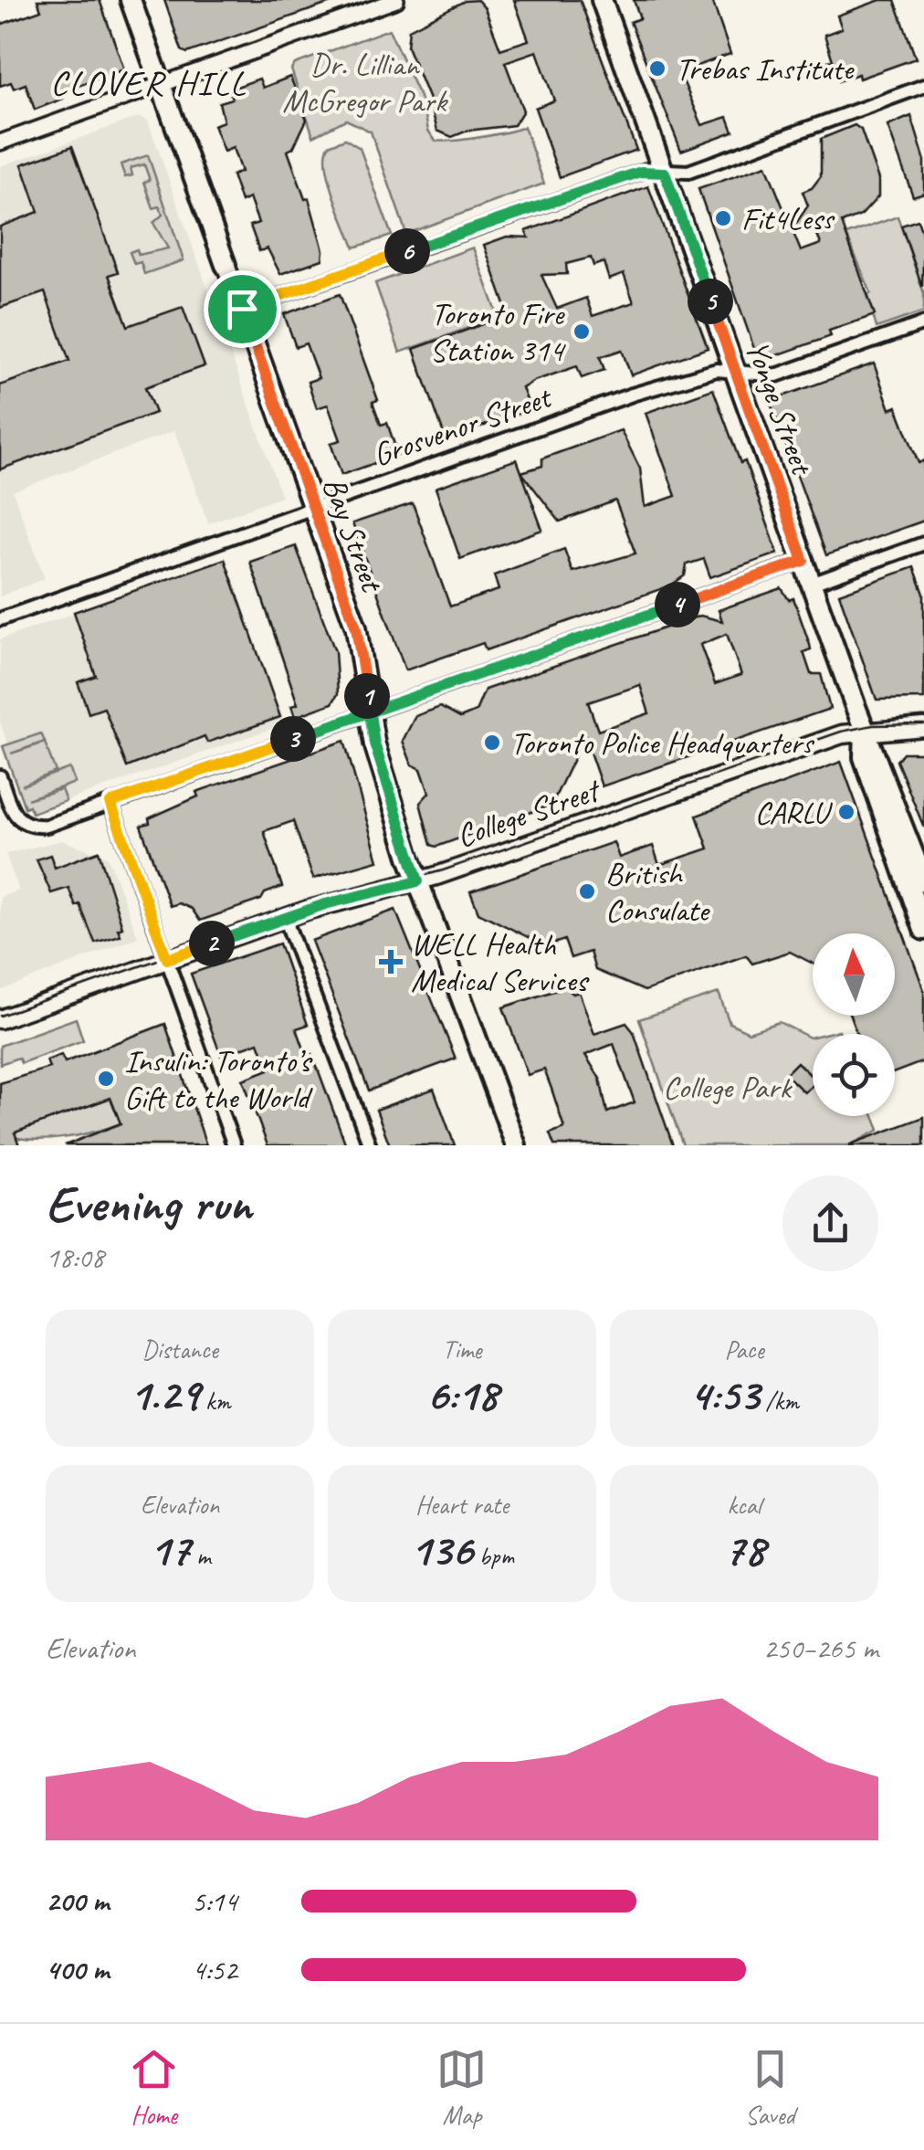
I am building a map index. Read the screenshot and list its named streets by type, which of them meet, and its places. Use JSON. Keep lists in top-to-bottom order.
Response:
{
  "streets": {
    "main road": ["Yonge Street", "Bay Street", "College Street"],
    "street": ["Grosvenor Street"]
  },
  "crossings": [
    ["Yonge Street", "Grosvenor Street"],
    ["Yonge Street", "College Street"],
    ["Grosvenor Street", "Bay Street"],
    ["Bay Street", "College Street"]
  ],
  "districts": ["CLOVER HILL"],
  "parks": ["Dr. Lillian McGregor Park", "College Park"],
  "places": {
    "other": [
      "Trebas Institute",
      "Fit4Less",
      "Toronto Fire Station 314",
      "Toronto Police Headquarters",
      "CARLU",
      "British Consulate",
      "Insulin: Toronto’s Gift to the World"
    ],
    "health": ["WELL Health Medical Services"]
  },
  "north": "top",
  "page": {
    "pins": [
      "6",
      "5",
      "4",
      "1",
      "3",
      "2"
    ],
    "heading": ["Evening run", "18:08"],
    "stats": [
      ["Distance", "1.29 km"],
      ["Time", "6:18"],
      ["Pace", "4:53 /km"],
      ["Elevation", "17 m"],
      ["Heart rate", "136 bpm"],
      ["kcal", "78"]
    ],
    "chart": ["Elevation", "250–265 m"],
    "list": [
      {
        "name": "200 m",
        "note": "5:14"
      },
      {
        "name": "400 m",
        "note": "4:52"
      }
    ],
    "tabs": ["Home", "Map", "Saved"]
  }
}
